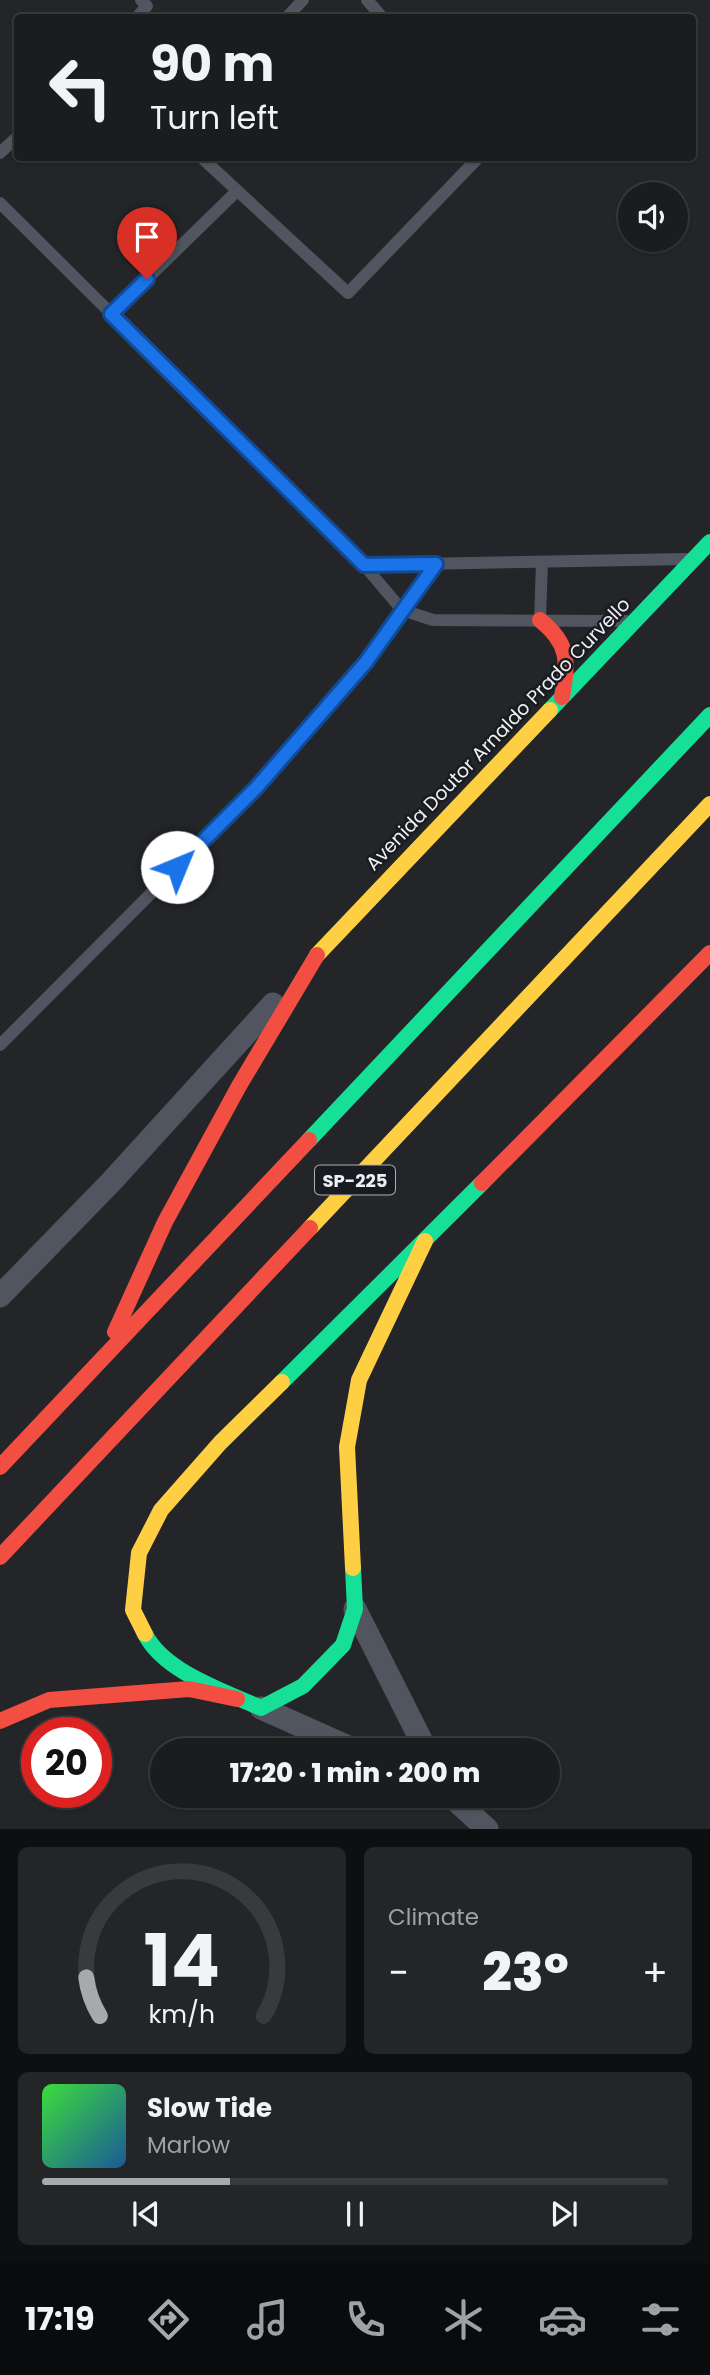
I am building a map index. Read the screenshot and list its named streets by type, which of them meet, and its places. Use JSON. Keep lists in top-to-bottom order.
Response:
{
  "streets": {
    "main road": ["Avenida Doutor Arnaldo Prado Curvello", "SP-225"]
  },
  "crossings": [
    ["Avenida Doutor Arnaldo Prado Curvello", "SP-225"]
  ],
  "page": {
    "turn": ["90 m", "Turn left"],
    "limit": "20",
    "trip": "17:20 · 1 min · 200 m",
    "tile": "Climate",
    "heat": ["−", "23°", "+"],
    "song": ["Slow Tide", "Marlow"],
    "tabs": "17:19",
    "gauge": ["14", "km/h"]
  }
}
